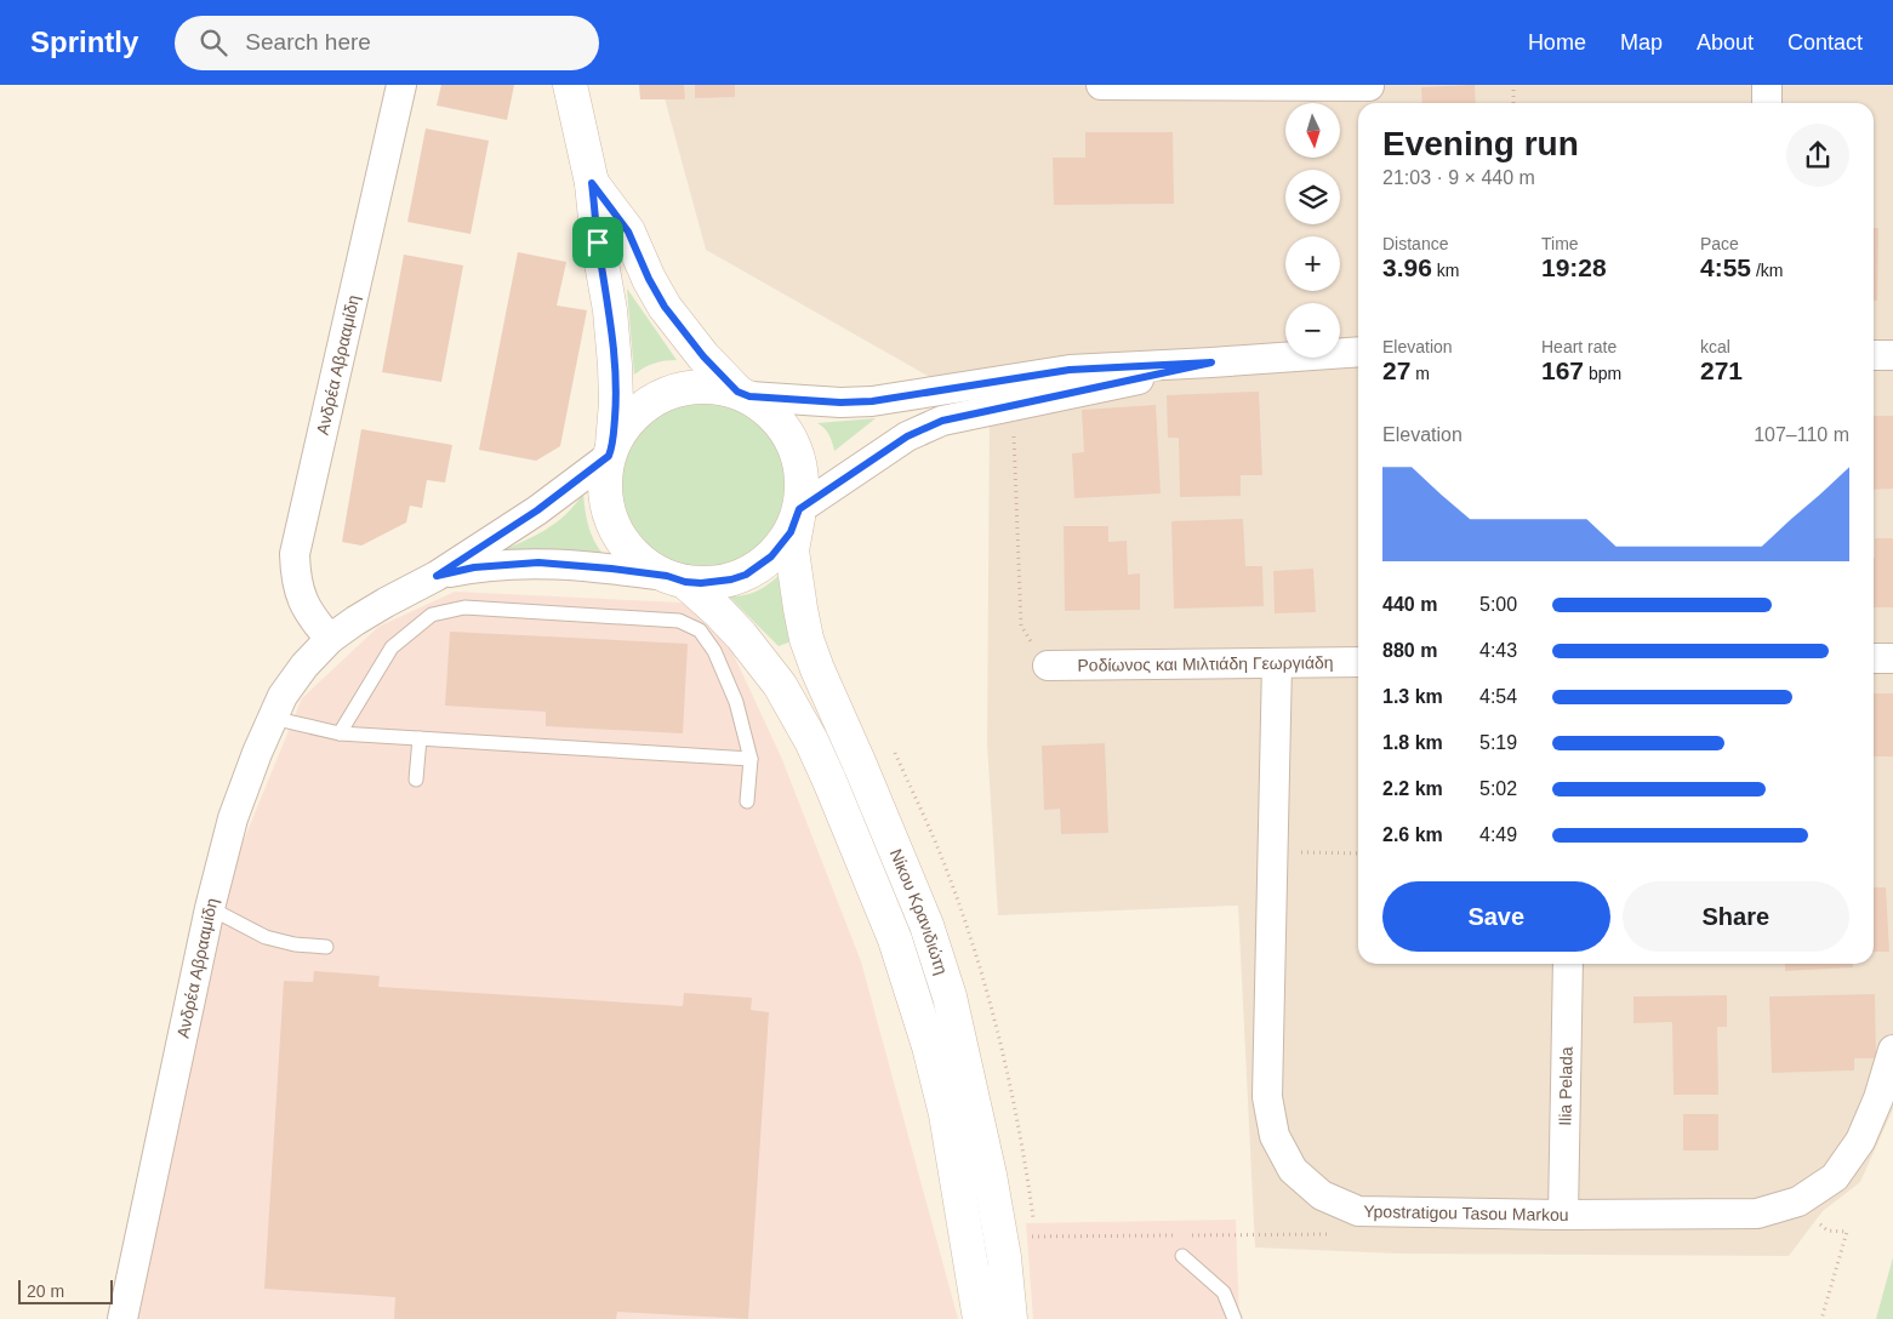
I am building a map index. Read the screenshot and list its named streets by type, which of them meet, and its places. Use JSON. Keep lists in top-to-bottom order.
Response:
{
  "streets": {
    "main road": ["Νίκου Κρανιδιώτη"],
    "street": [
      "Ανδρέα Αβρααμίδη",
      "Ροδίωνος και Μιλτιάδη Γεωργιάδη",
      "Ilia Pelada",
      "Ypostratigou Tasou Markou"
    ]
  },
  "crossings": [
    ["Ανδρέα Αβρααμίδη", "Νίκου Κρανιδιώτη"],
    ["Ροδίωνος και Μιλτιάδη Γεωργιάδη", "Ypostratigou Tasou Markou"],
    ["Ilia Pelada", "Ypostratigou Tasou Markou"]
  ],
  "scale_bar": "20 m",
  "north": "bottom",
  "page": {
    "header": "Sprintly",
    "search": "Search here",
    "nav": [
      "Home",
      "Map",
      "About",
      "Contact"
    ],
    "map_buttons": ["+", "−"],
    "heading": ["Evening run", "21:03 · 9 × 440 m"],
    "stats": [
      ["Distance", "3.96 km"],
      ["Time", "19:28"],
      ["Pace", "4:55 /km"],
      ["Elevation", "27 m"],
      ["Heart rate", "167 bpm"],
      ["kcal", "271"]
    ],
    "chart": ["Elevation", "107–110 m"],
    "list": [
      {
        "name": "440 m",
        "note": "5:00"
      },
      {
        "name": "880 m",
        "note": "4:43"
      },
      {
        "name": "1.3 km",
        "note": "4:54"
      },
      {
        "name": "1.8 km",
        "note": "5:19"
      },
      {
        "name": "2.2 km",
        "note": "5:02"
      },
      {
        "name": "2.6 km",
        "note": "4:49"
      }
    ],
    "buttons": ["Save", "Share"],
    "scale": "20 m"
  }
}
